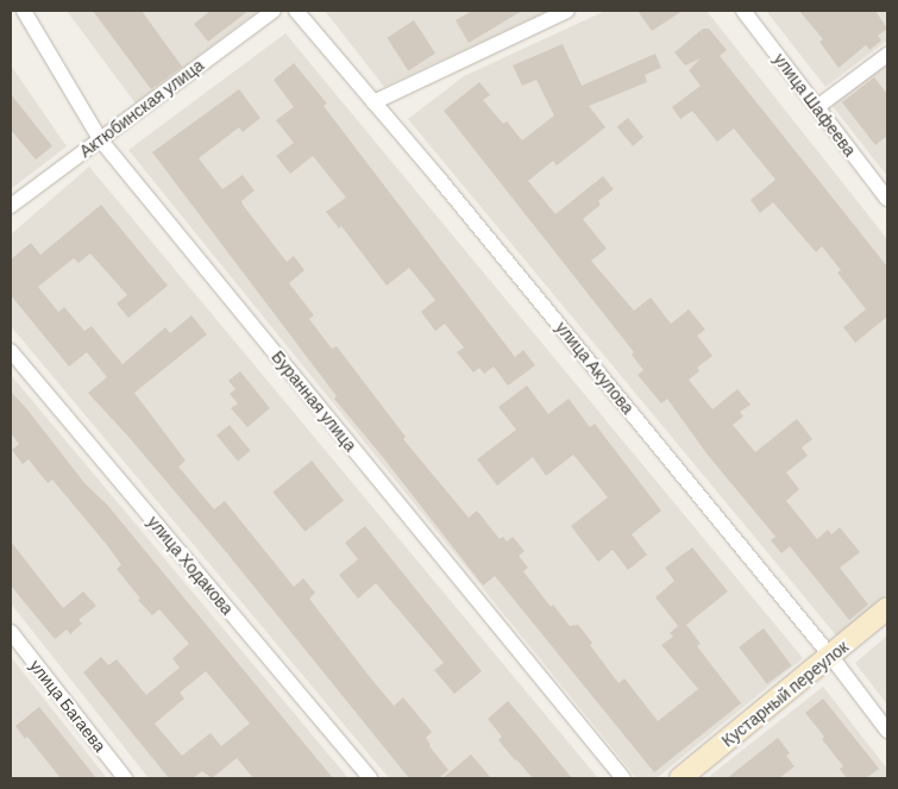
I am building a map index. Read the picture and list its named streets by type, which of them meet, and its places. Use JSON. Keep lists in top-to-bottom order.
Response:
{
  "streets": {
    "street": [
      "улица Шафеева",
      "Актюбинская улица",
      "улица Акулова",
      "Буранная улица",
      "улица Ходакова",
      "Кустарный переулок",
      "улица Багаева"
    ]
  },
  "crossings": [
    ["Актюбинская улица", "Буранная улица"],
    ["улица Акулова", "Кустарный переулок"]
  ]
}
